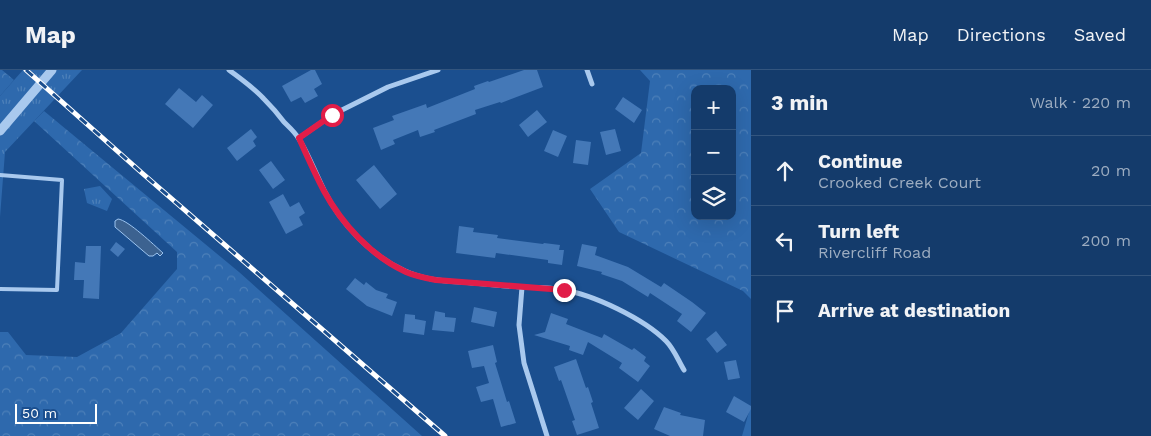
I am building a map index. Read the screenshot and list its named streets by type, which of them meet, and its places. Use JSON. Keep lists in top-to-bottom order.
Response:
{
  "scale_bar": "50 m",
  "page": {
    "header": "Map",
    "nav": ["Map", "Directions", "Saved"],
    "heading": ["3 min", "Walk · 220 m"],
    "map_buttons": ["+", "−"],
    "list": [
      ["Continue", "Crooked Creek Court", "20 m"],
      ["Turn left", "Rivercliff Road", "200 m"],
      "Arrive at destination"
    ],
    "scale": "50 m"
  }
}
